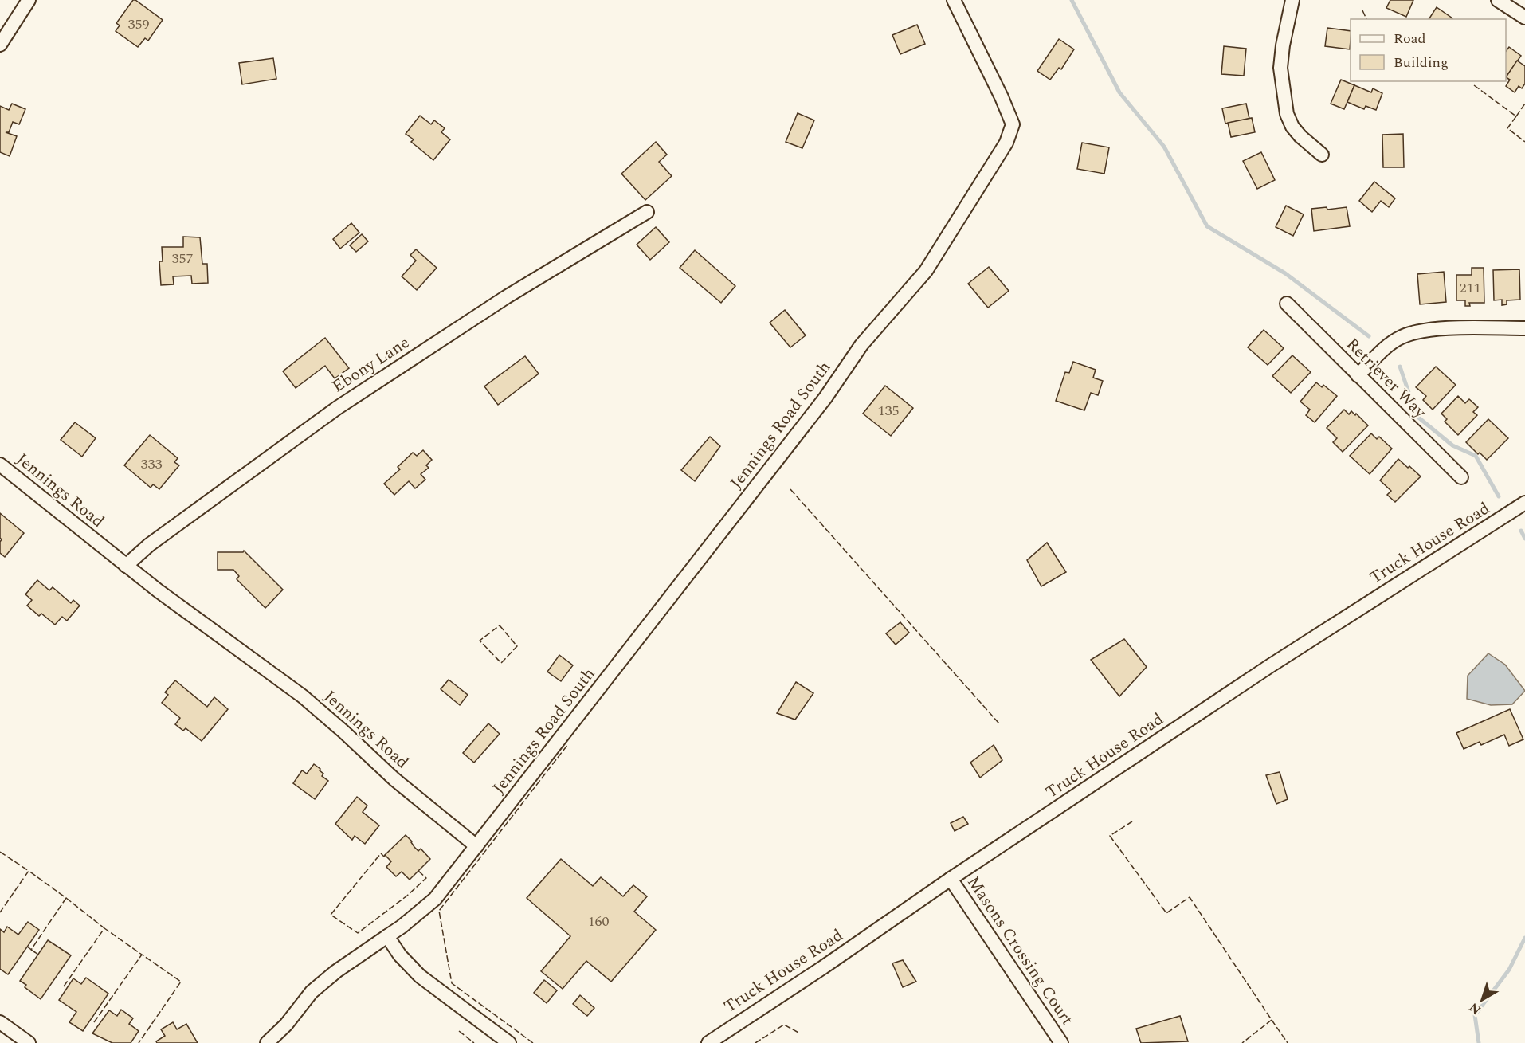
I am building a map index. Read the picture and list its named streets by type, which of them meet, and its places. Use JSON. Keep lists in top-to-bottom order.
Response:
{
  "streets": {
    "street": [
      "Ebony Lane",
      "Retriever Way",
      "Jennings Road South",
      "Jennings Road",
      "Truck House Road",
      "Masons Crossing Court"
    ]
  },
  "crossings": [
    ["Ebony Lane", "Jennings Road"],
    ["Jennings Road South", "Jennings Road"],
    ["Truck House Road", "Masons Crossing Court"]
  ],
  "house_numbers": [
    "359",
    "357",
    "211",
    "135",
    "333",
    "160"
  ],
  "legend": ["Road", "Building"],
  "north": "bottom left"
}
